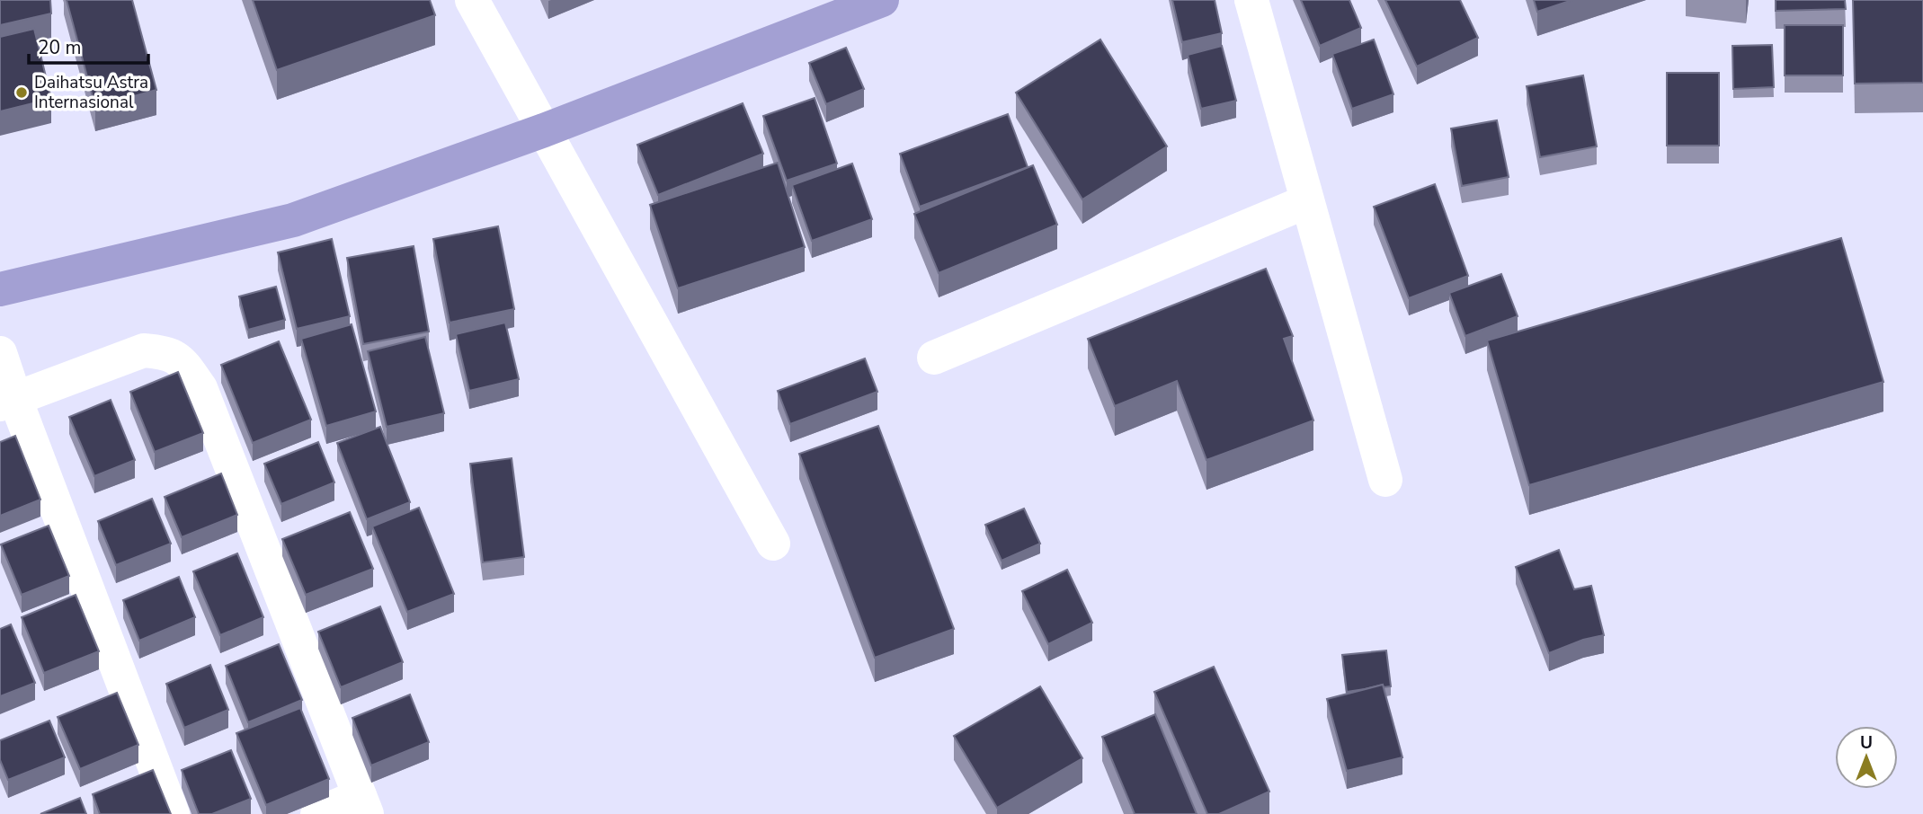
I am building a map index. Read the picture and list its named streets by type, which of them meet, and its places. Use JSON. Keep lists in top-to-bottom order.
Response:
{
  "places": ["Daihatsu Astra Internasional"],
  "scale_bar": "20 m",
  "north": "top"
}
